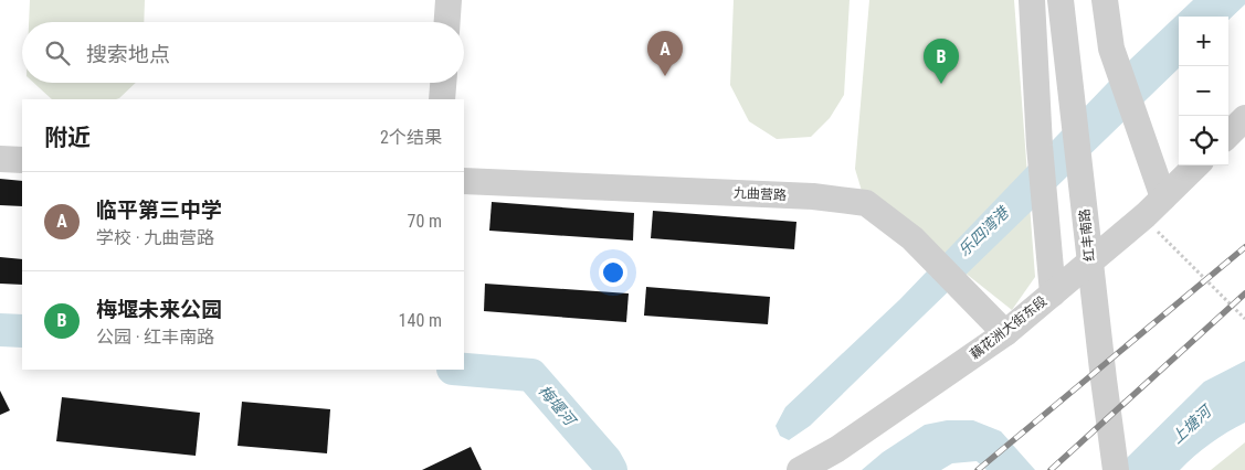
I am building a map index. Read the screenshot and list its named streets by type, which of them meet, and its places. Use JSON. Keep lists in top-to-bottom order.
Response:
{
  "streets": {
    "street": ["九曲营路", "红丰南路", "藕花洲大街东段"]
  },
  "crossings": [
    ["九曲营路", "藕花洲大街东段"]
  ],
  "water": ["乐四湾港", "梅堰河", "上塘河"],
  "page": {
    "map_buttons": ["+", "−"],
    "search": "搜索地点",
    "pins": ["A", "B"],
    "heading": ["附近", "2个结果"],
    "list": [
      {
        "mark": "A",
        "name": "临平第三中学",
        "note": "学校 · 九曲营路",
        "value": "70 m"
      },
      {
        "mark": "B",
        "name": "梅堰未来公园",
        "note": "公园 · 红丰南路",
        "value": "140 m"
      }
    ]
  }
}
